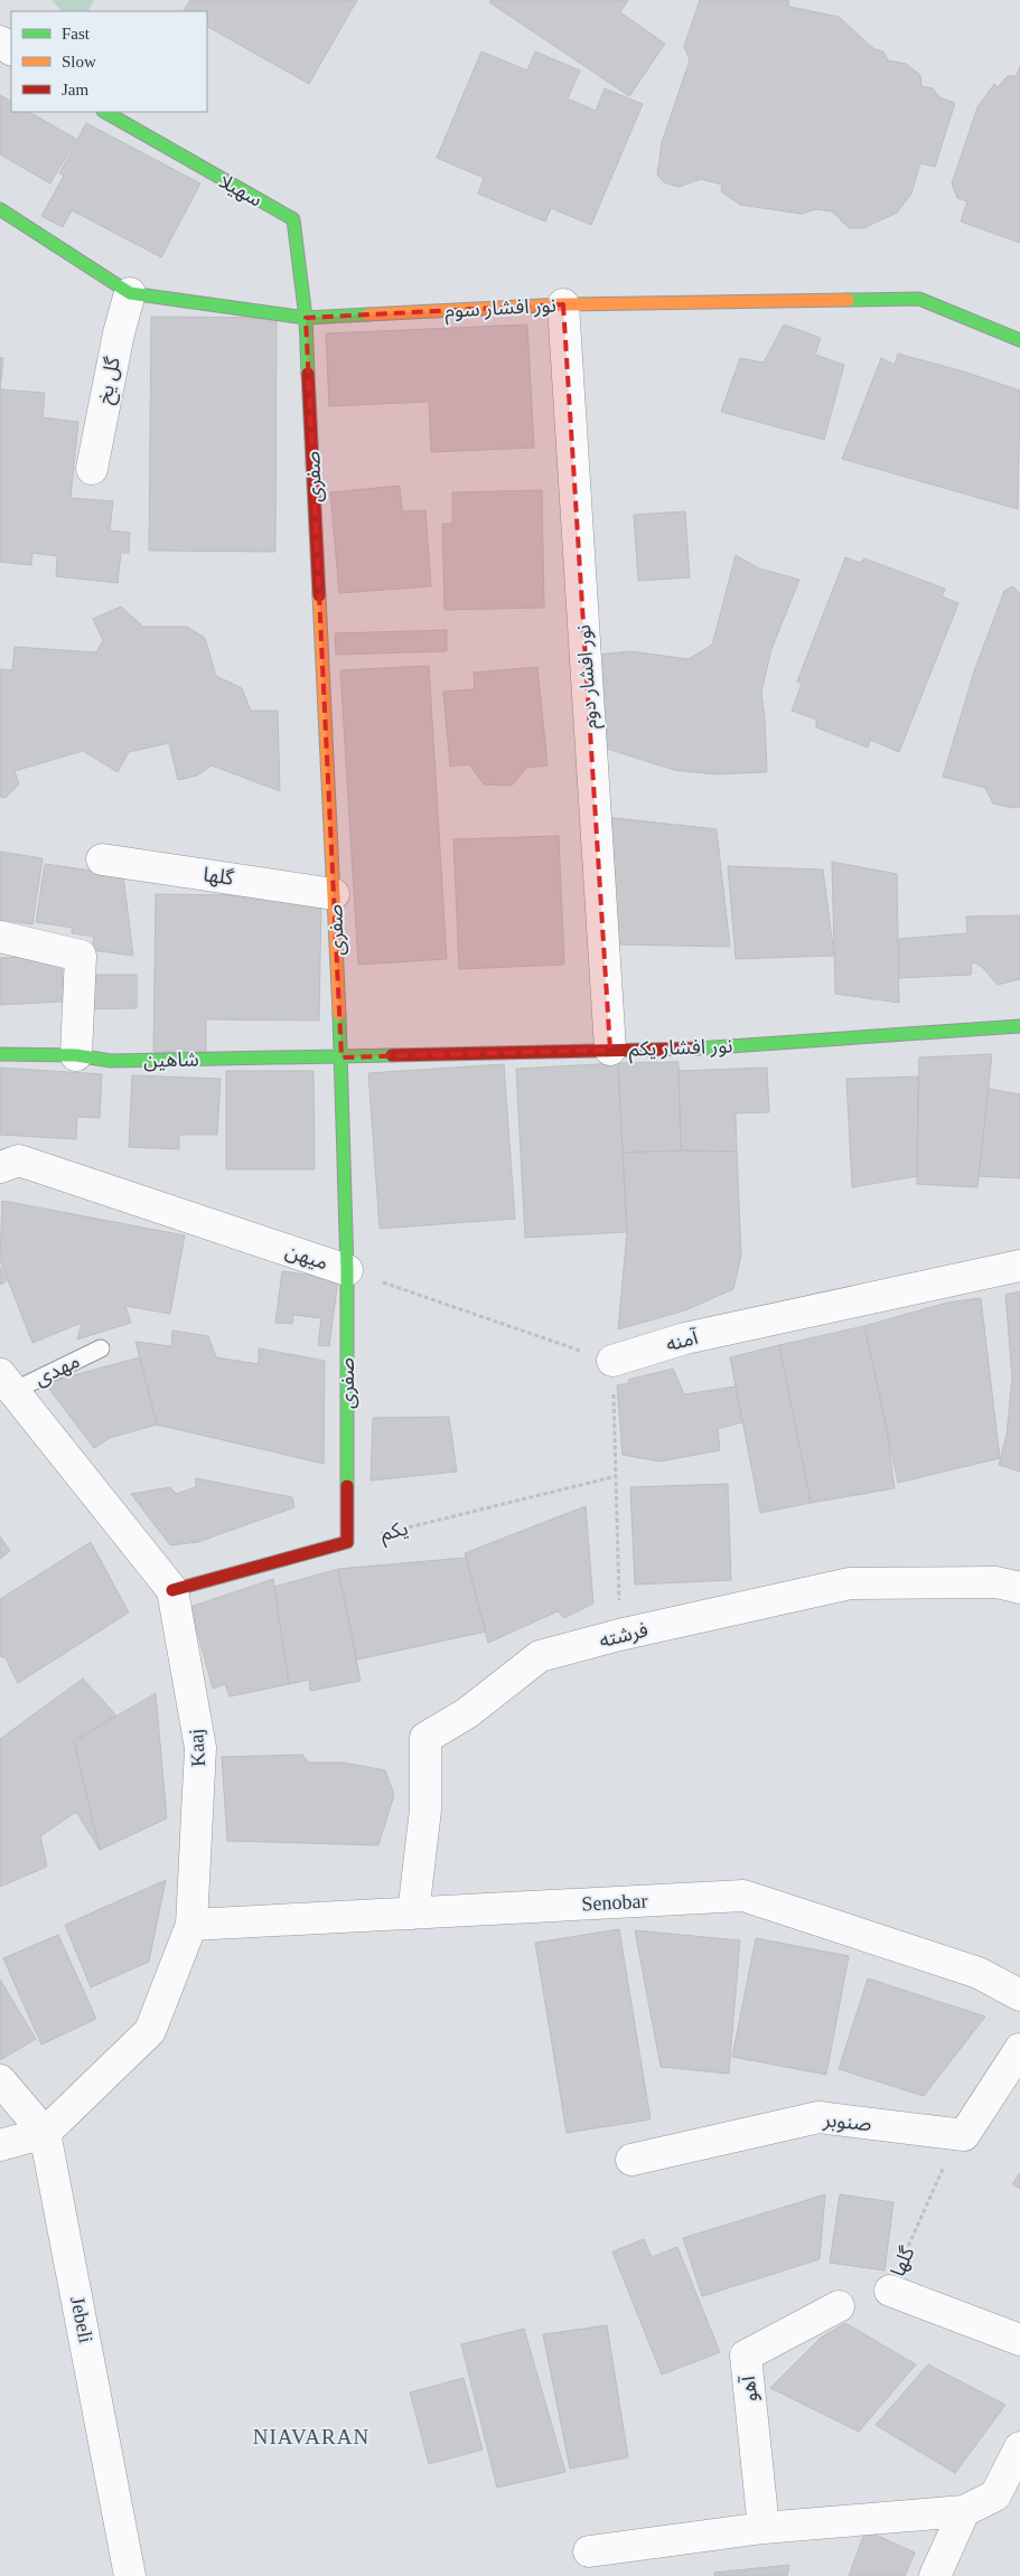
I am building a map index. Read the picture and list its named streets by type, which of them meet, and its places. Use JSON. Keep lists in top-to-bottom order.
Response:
{
  "streets": {
    "street": [
      "سهیلا",
      "نور افشار سوم",
      "گل یخ",
      "صفری",
      "نور افشار دوم",
      "گلها",
      "نور افشار یکم",
      "شاهین",
      "میهن",
      "آمنه",
      "فرشته",
      "Kaaj",
      "Senobar",
      "صنوبر",
      "Jebeli",
      "آهو"
    ],
    "lane": ["مهدی"],
    "path": ["یکم"]
  },
  "crossings": [
    ["سهیلا", "نور افشار سوم"],
    ["سهیلا", "صفری"],
    ["نور افشار سوم", "گل یخ"],
    ["نور افشار سوم", "صفری"],
    ["نور افشار سوم", "نور افشار دوم"],
    ["صفری", "گلها"],
    ["صفری", "نور افشار یکم"],
    ["صفری", "شاهین"],
    ["صفری", "میهن"],
    ["صفری", "یکم"],
    ["نور افشار دوم", "نور افشار یکم"],
    ["گلها", "صنوبر"],
    ["نور افشار یکم", "شاهین"],
    ["میهن", "آمنه"],
    ["مهدی", "Kaaj"],
    ["فرشته", "Senobar"],
    ["Kaaj", "Senobar"],
    ["Kaaj", "Jebeli"]
  ],
  "districts": ["NIAVARAN"],
  "legend": ["Fast", "Slow", "Jam"]
}
